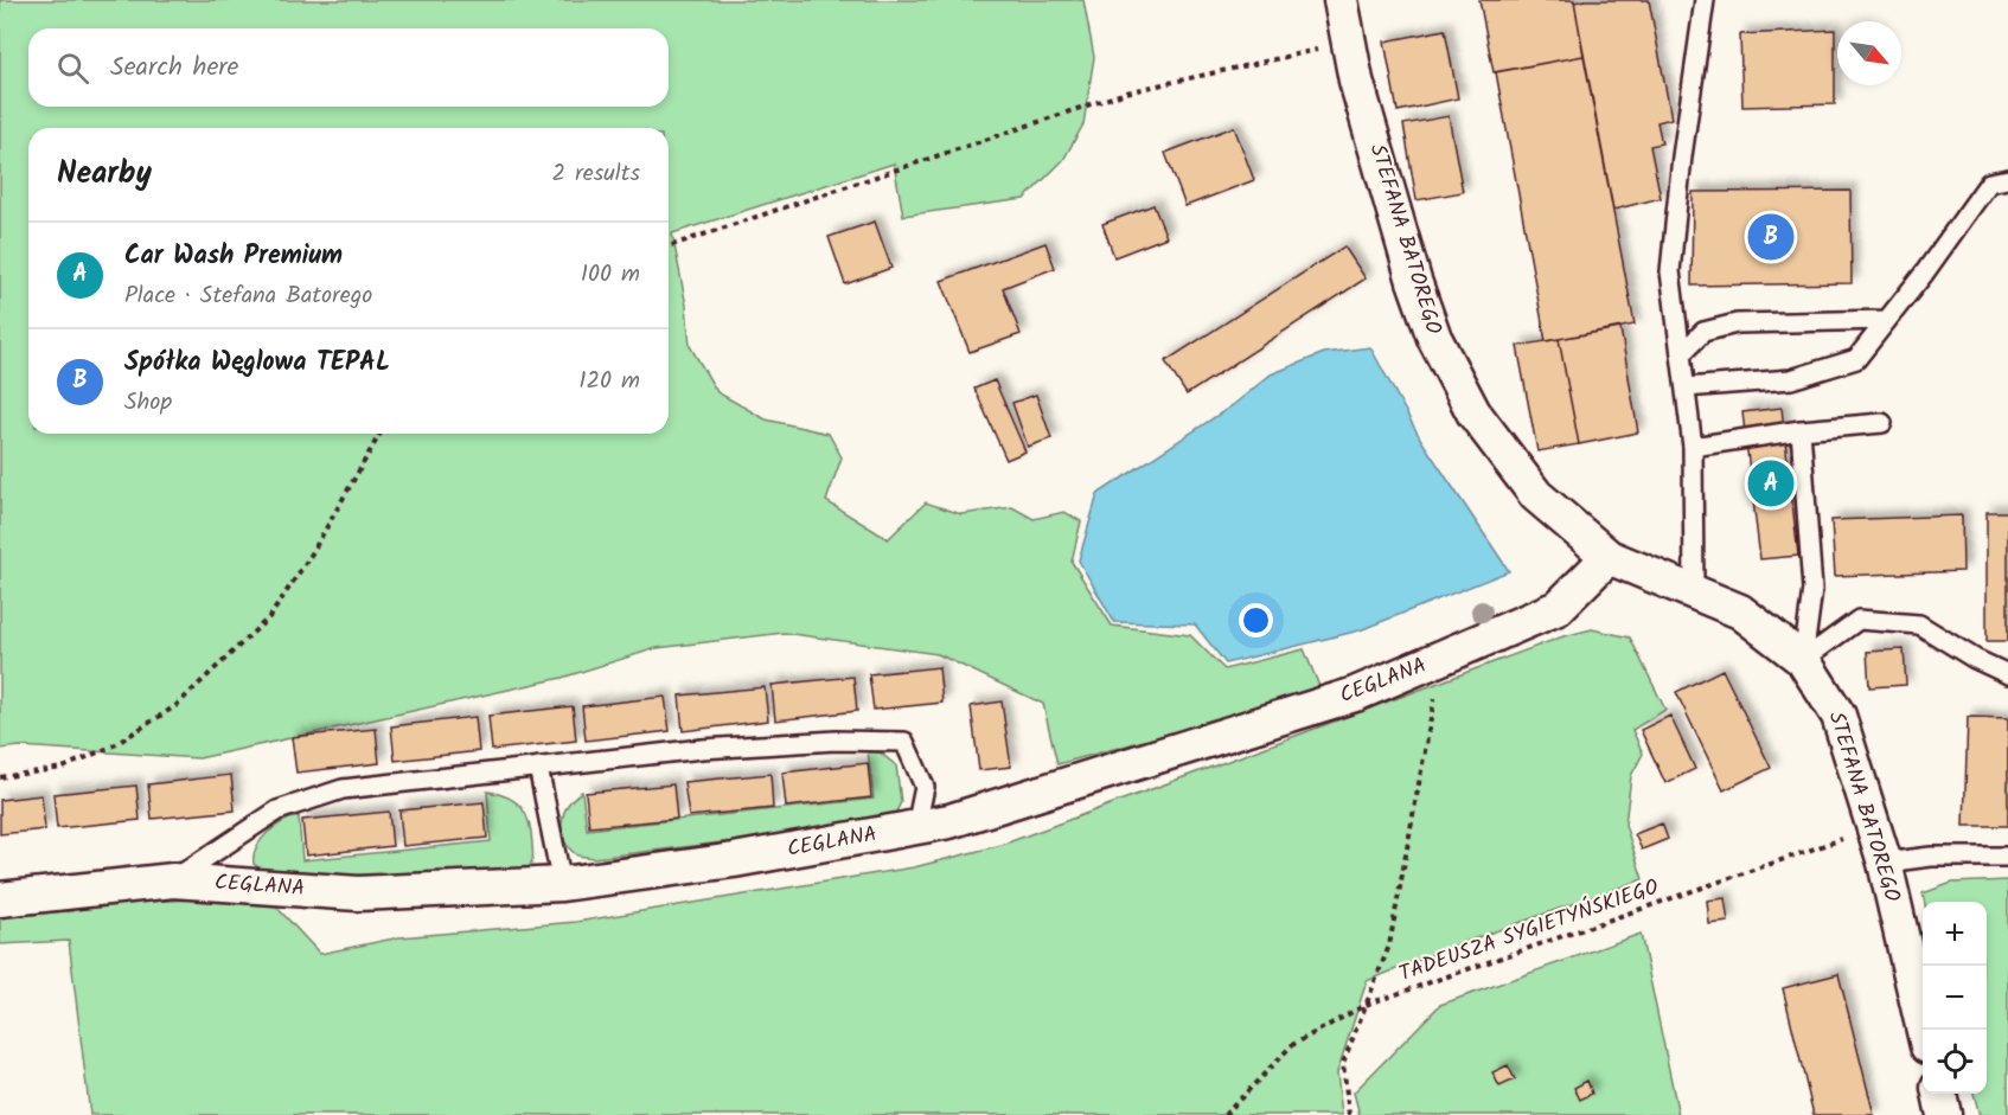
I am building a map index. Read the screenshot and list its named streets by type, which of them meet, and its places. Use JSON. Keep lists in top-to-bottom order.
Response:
{
  "streets": {
    "street": ["STEFANA BATOREGO", "CEGLANA"],
    "path": ["TADEUSZA SYGIETYŃSKIEGO"]
  },
  "crossings": [
    ["STEFANA BATOREGO", "CEGLANA"],
    ["STEFANA BATOREGO", "TADEUSZA SYGIETYŃSKIEGO"]
  ],
  "north": "bottom right",
  "page": {
    "search": "Search here",
    "heading": ["Nearby", "2 results"],
    "pins": ["B", "A"],
    "list": [
      {
        "mark": "A",
        "name": "Car Wash Premium",
        "note": "Place · Stefana Batorego",
        "value": "100 m"
      },
      {
        "mark": "B",
        "name": "Spółka Węglowa TEPAL",
        "note": "Shop",
        "value": "120 m"
      }
    ],
    "map_buttons": ["+", "−"]
  }
}
